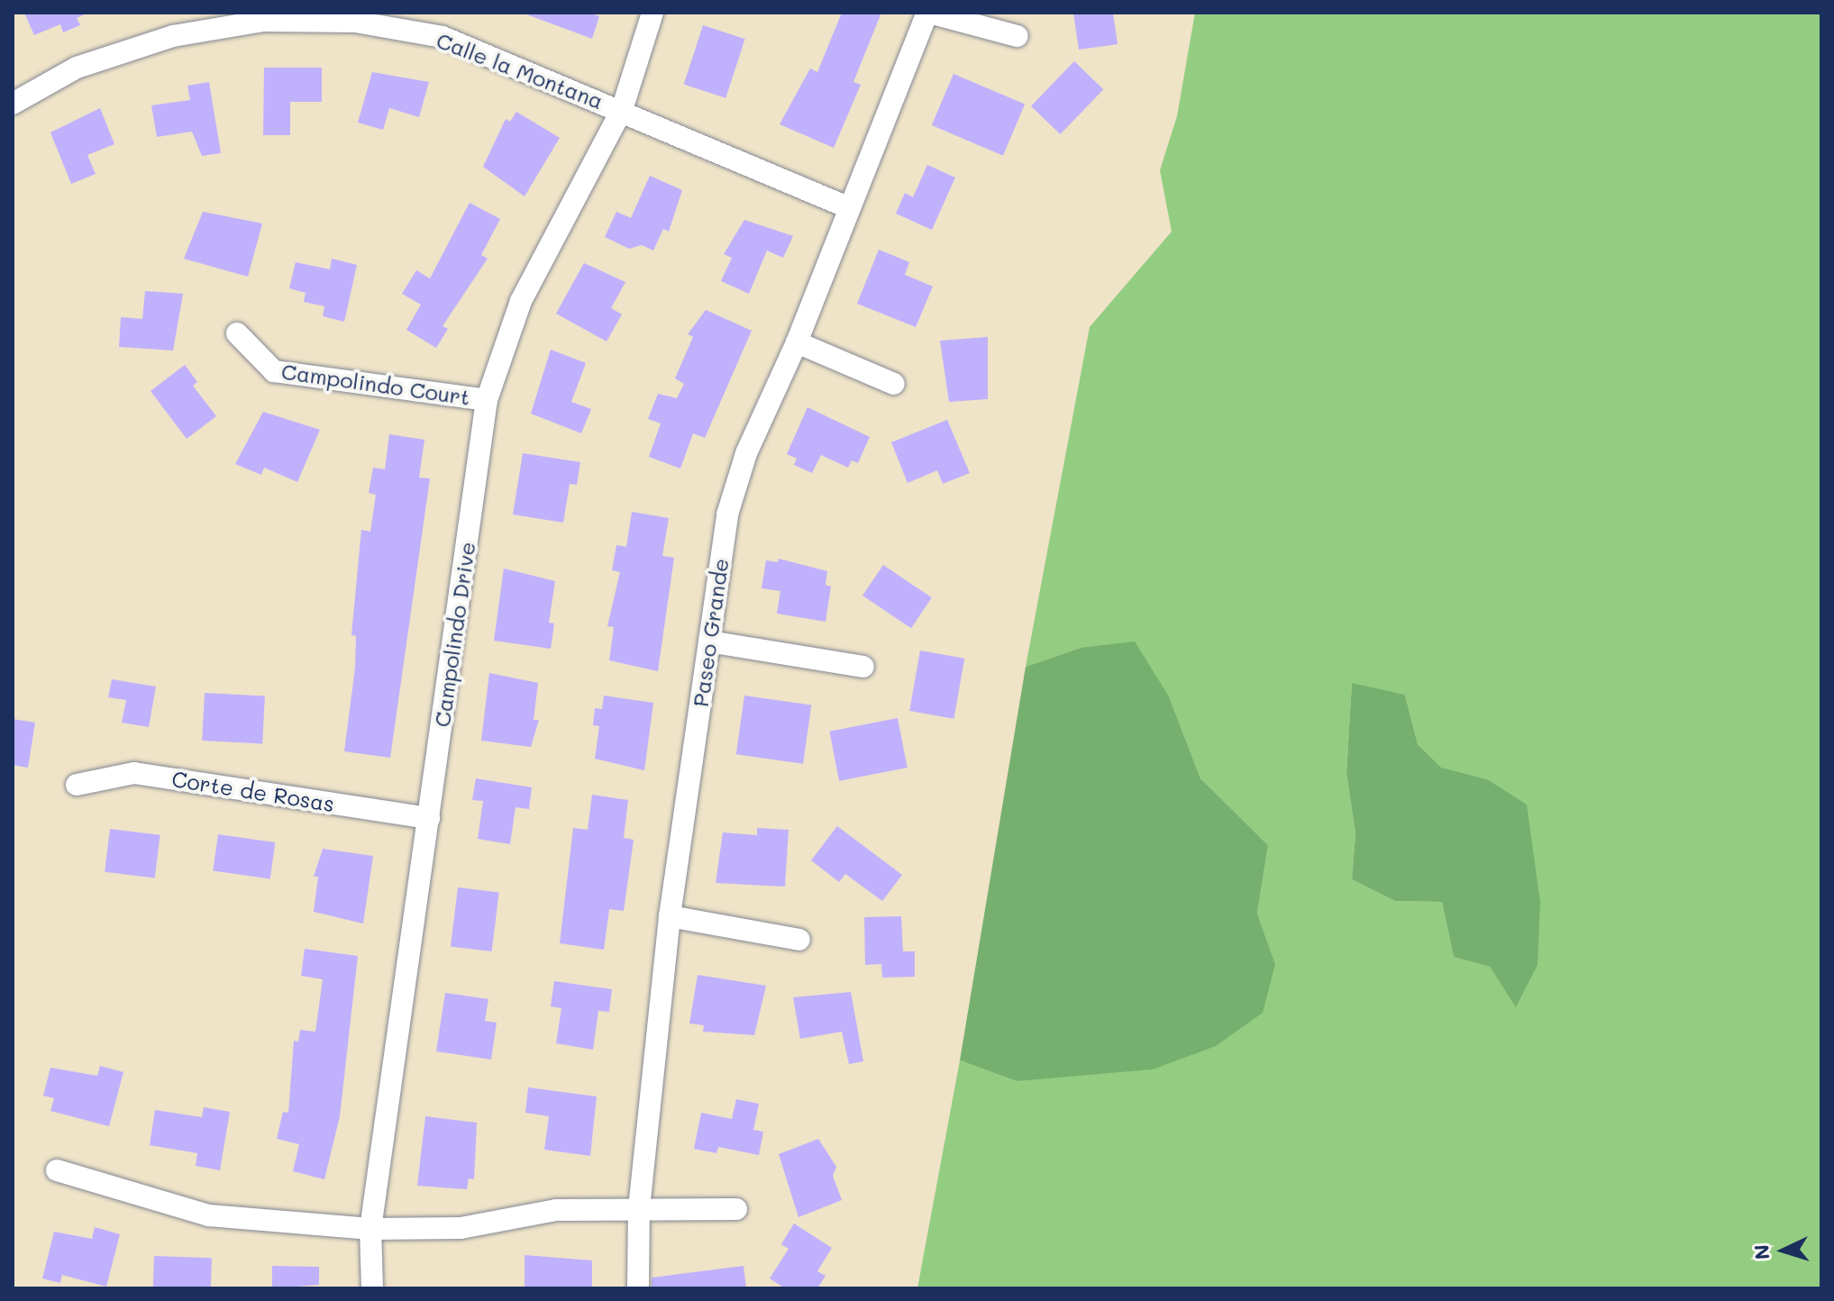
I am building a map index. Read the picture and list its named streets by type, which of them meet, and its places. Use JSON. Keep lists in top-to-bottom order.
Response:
{
  "streets": {
    "street": [
      "Calle la Montana",
      "Campolindo Court",
      "Paseo Grande",
      "Campolindo Drive",
      "Corte de Rosas"
    ]
  },
  "crossings": [
    ["Calle la Montana", "Paseo Grande"],
    ["Calle la Montana", "Campolindo Drive"],
    ["Campolindo Court", "Campolindo Drive"],
    ["Campolindo Drive", "Corte de Rosas"]
  ],
  "north": "left"
}
